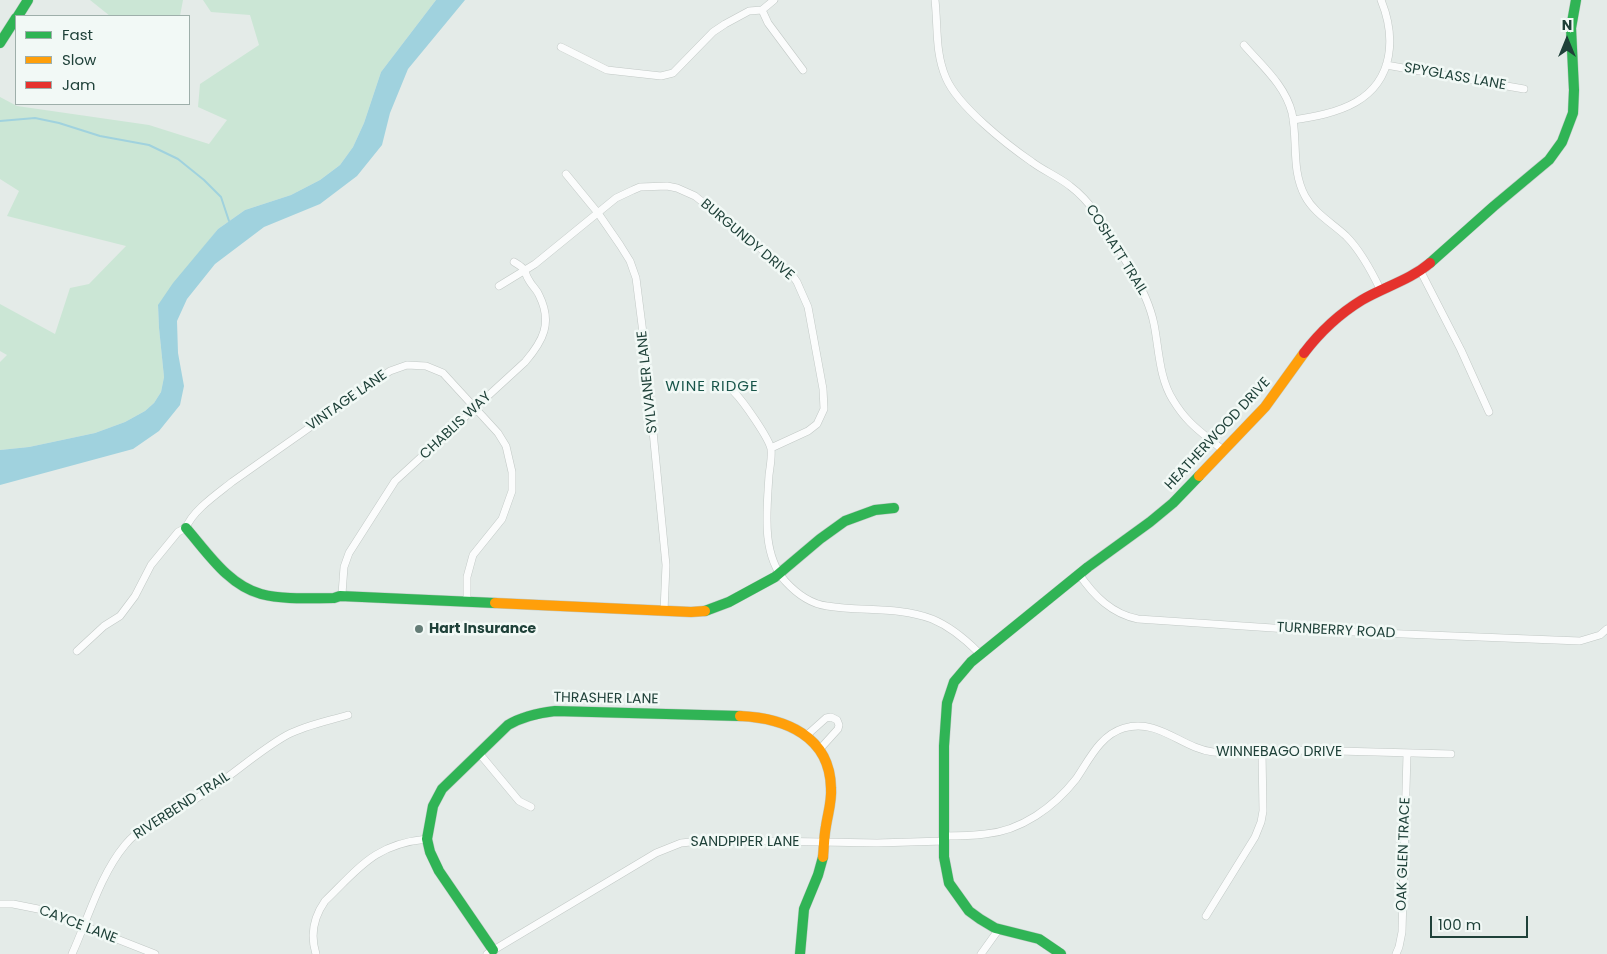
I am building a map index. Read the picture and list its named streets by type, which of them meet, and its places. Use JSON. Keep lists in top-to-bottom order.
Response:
{
  "streets": {
    "street": [
      "SPYGLASS LANE",
      "BURGUNDY DRIVE",
      "COSHATT TRAIL",
      "SYLVANER LANE",
      "VINTAGE LANE",
      "CHABLIS WAY",
      "HEATHERWOOD DRIVE",
      "TURNBERRY ROAD",
      "THRASHER LANE",
      "WINNEBAGO DRIVE",
      "RIVERBEND TRAIL",
      "SANDPIPER LANE",
      "OAK GLEN TRACE",
      "CAYCE LANE"
    ]
  },
  "crossings": [
    ["BURGUNDY DRIVE", "SYLVANER LANE"],
    ["BURGUNDY DRIVE", "CHABLIS WAY"],
    ["COSHATT TRAIL", "HEATHERWOOD DRIVE"],
    ["VINTAGE LANE", "CHABLIS WAY"],
    ["HEATHERWOOD DRIVE", "TURNBERRY ROAD"],
    ["HEATHERWOOD DRIVE", "WINNEBAGO DRIVE"],
    ["HEATHERWOOD DRIVE", "SANDPIPER LANE"],
    ["THRASHER LANE", "SANDPIPER LANE"],
    ["WINNEBAGO DRIVE", "SANDPIPER LANE"],
    ["WINNEBAGO DRIVE", "OAK GLEN TRACE"],
    ["RIVERBEND TRAIL", "CAYCE LANE"]
  ],
  "districts": ["WINE RIDGE"],
  "places": ["Hart Insurance"],
  "legend": ["Fast", "Slow", "Jam"],
  "scale_bar": "100 m",
  "north": "top"
}
